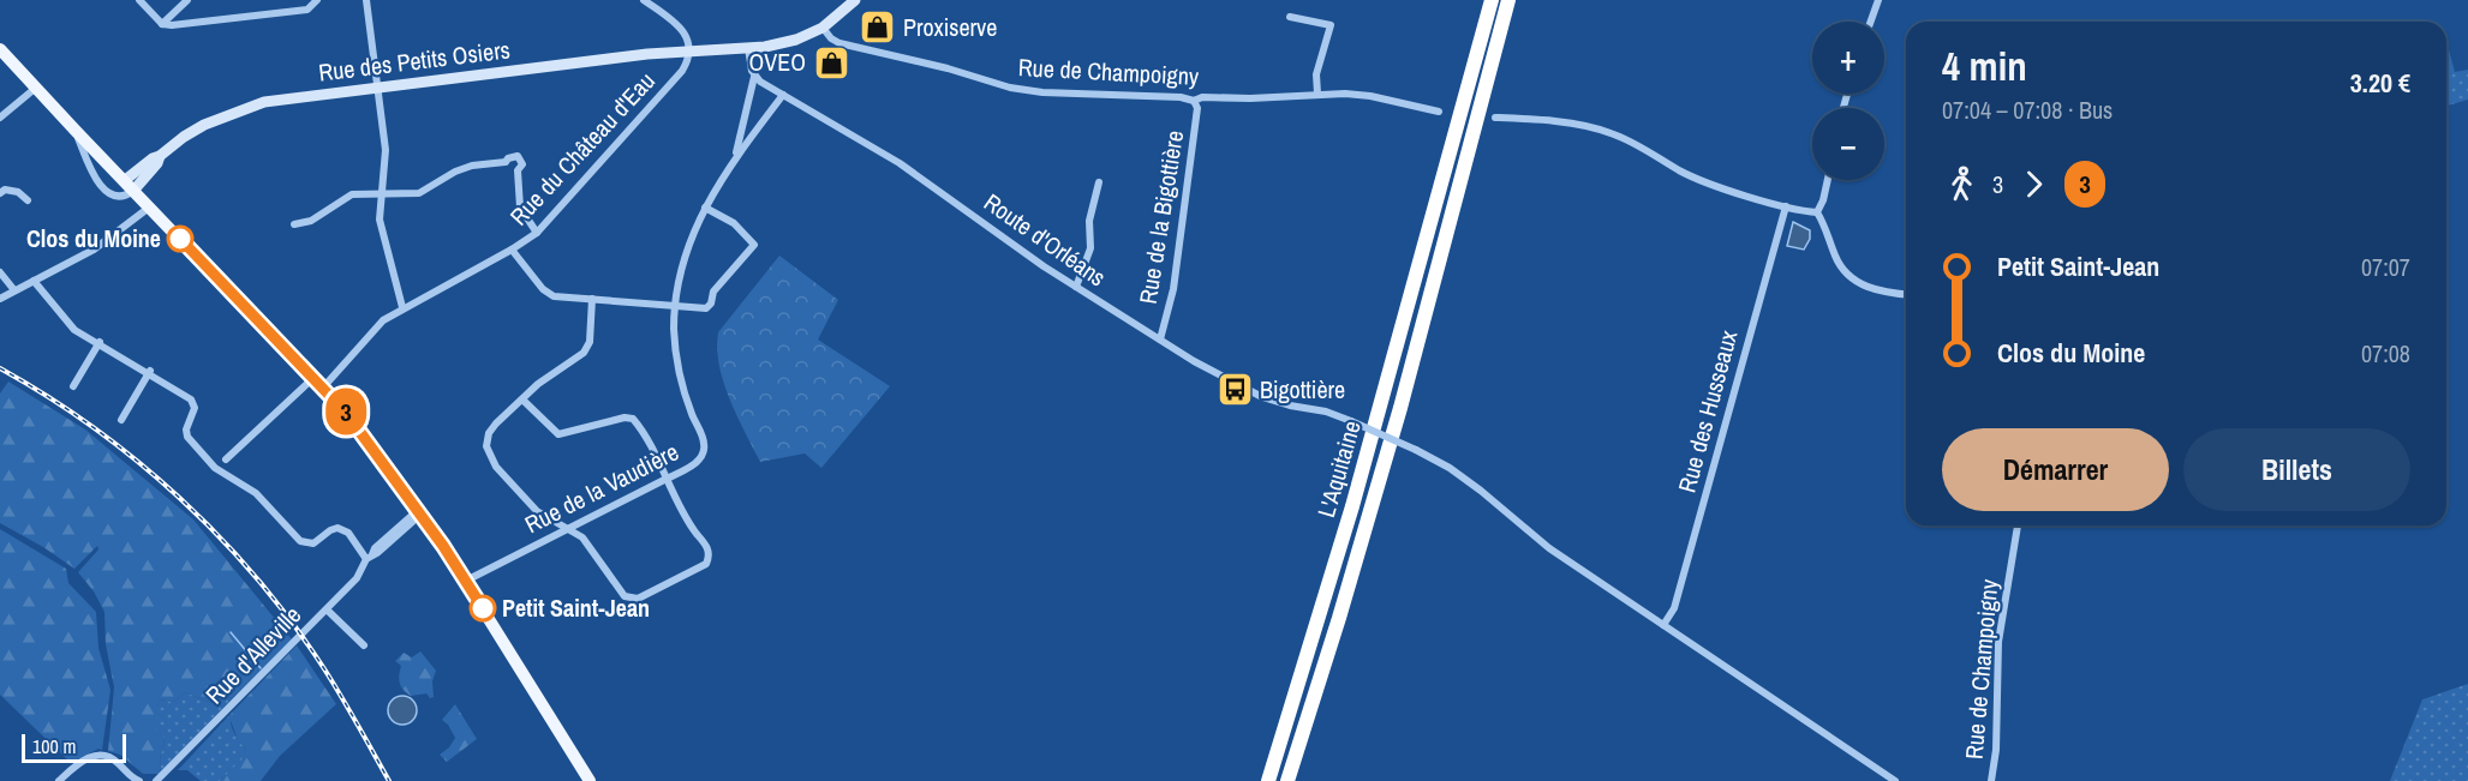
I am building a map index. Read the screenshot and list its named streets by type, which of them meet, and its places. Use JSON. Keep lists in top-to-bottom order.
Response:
{
  "streets": {
    "highway": ["L'Aquitaine"],
    "street": [
      "Rue des Petits Osiers",
      "Rue de Champoigny",
      "Rue du Château d'Eau",
      "Rue de la Bigottière",
      "Route d'Orléans",
      "Rue des Husseaux",
      "Rue de la Vaudière",
      "Rue d'Alleville"
    ]
  },
  "crossings": [
    ["Rue des Petits Osiers", "Rue de Champoigny"],
    ["Rue des Petits Osiers", "Rue du Château d'Eau"],
    ["Rue de Champoigny", "Rue de la Bigottière"],
    ["Rue de la Bigottière", "Route d'Orléans"],
    ["Route d'Orléans", "Rue des Husseaux"],
    ["Route d'Orléans", "Rue de la Vaudière"]
  ],
  "places": {
    "shop": ["Proxiserve", "OVEO"],
    "other": ["Clos du Moine", "Petit Saint-Jean"],
    "bus stop": ["Bigottière"]
  },
  "lines": ["bus line 3"],
  "scale_bar": "100 m",
  "page": {
    "on_map": "3",
    "map_buttons": ["+", "−"],
    "heading": ["4 min", "07:04 – 07:08 · Bus", "3.20 €"],
    "legs": ["3", "3"],
    "list": [
      {
        "name": "Petit Saint-Jean",
        "value": "07:07"
      },
      {
        "name": "Clos du Moine",
        "value": "07:08"
      }
    ],
    "buttons": ["Démarrer", "Billets"],
    "scale": "100 m"
  }
}
